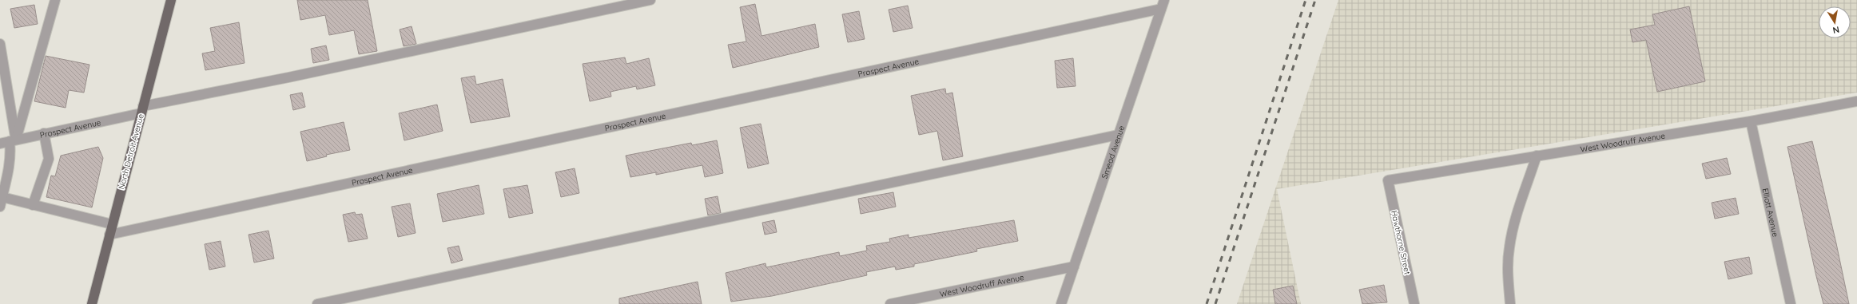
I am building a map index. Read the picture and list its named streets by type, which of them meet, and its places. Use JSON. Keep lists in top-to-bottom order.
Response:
{
  "streets": {
    "main road": ["North Detroit Avenue"],
    "street": [
      "Prospect Avenue",
      "West Woodruff Avenue",
      "Smead Avenue",
      "Elliott Avenue",
      "Hawthorne Street"
    ]
  },
  "crossings": [
    ["Prospect Avenue", "North Detroit Avenue"],
    ["Prospect Avenue", "Smead Avenue"],
    ["West Woodruff Avenue", "Smead Avenue"],
    ["West Woodruff Avenue", "Elliott Avenue"],
    ["West Woodruff Avenue", "Hawthorne Street"]
  ],
  "north": "bottom"
}
